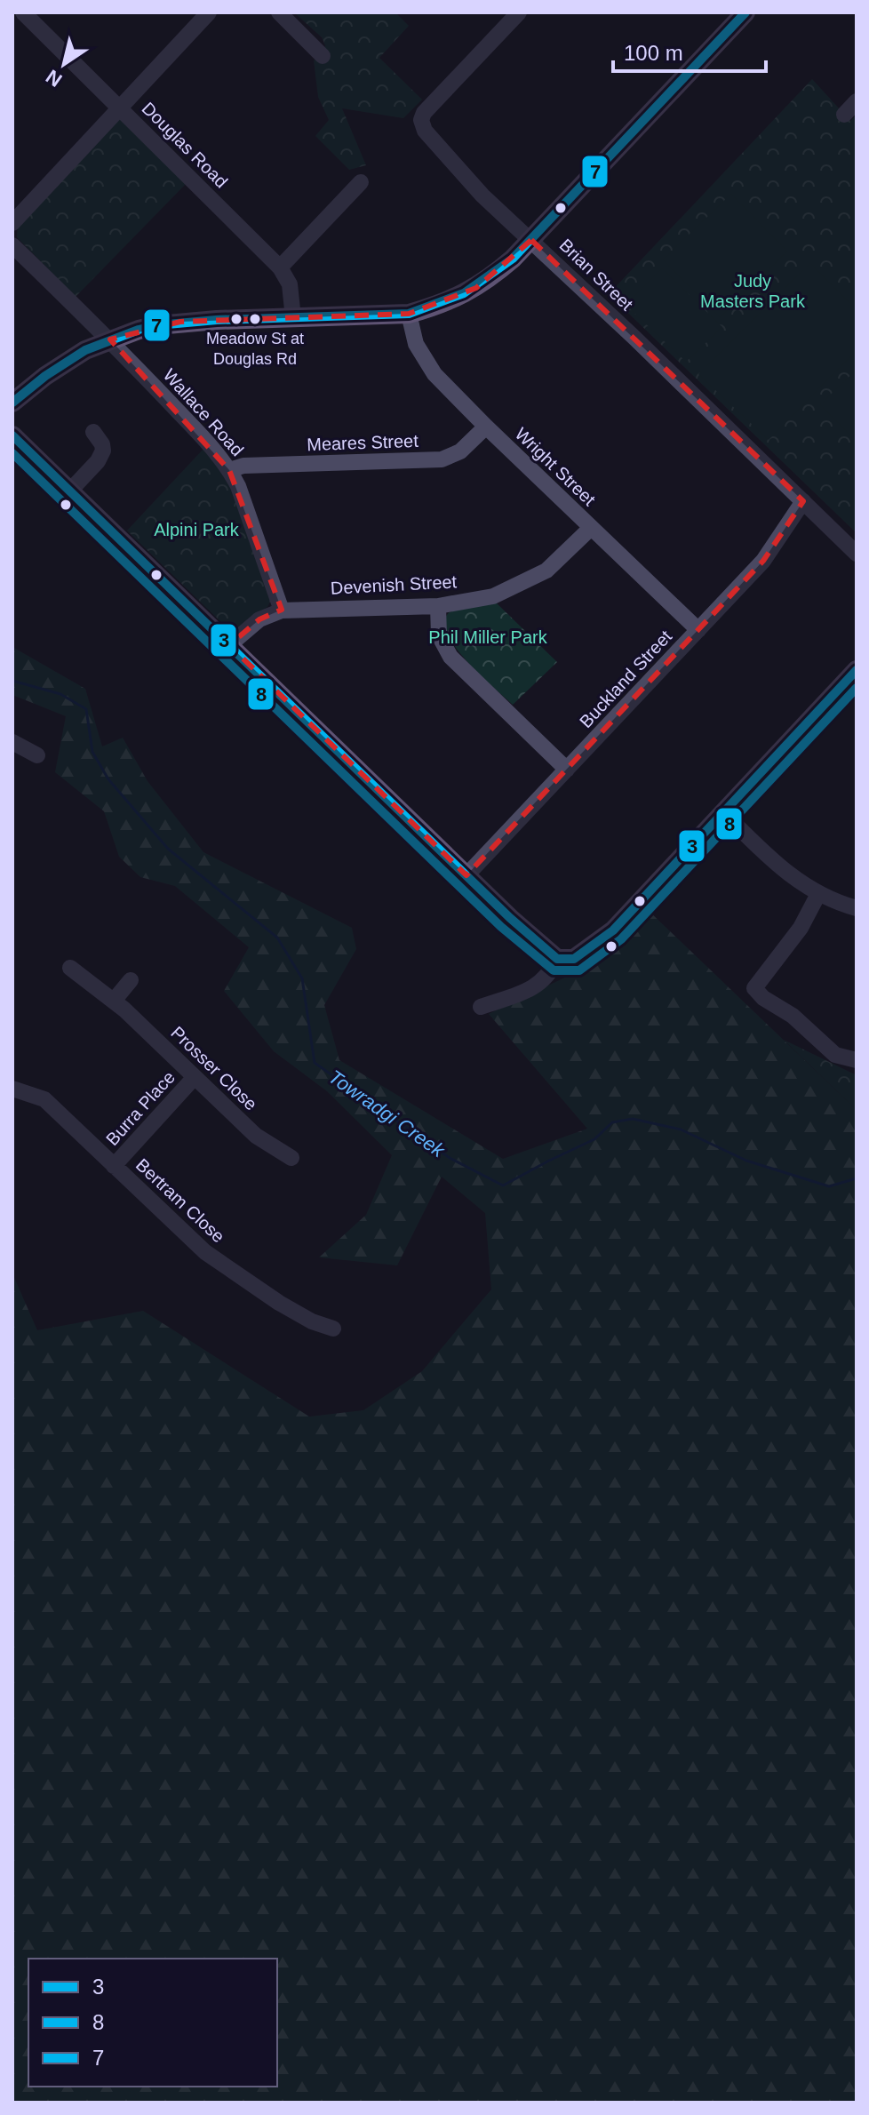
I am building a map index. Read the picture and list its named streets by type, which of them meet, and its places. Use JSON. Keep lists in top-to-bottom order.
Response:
{
  "streets": {
    "street": [
      "Douglas Road",
      "Brian Street",
      "Wallace Road",
      "Meares Street",
      "Wright Street",
      "Devenish Street",
      "Buckland Street",
      "Prosser Close",
      "Burra Place",
      "Bertram Close"
    ]
  },
  "crossings": [
    ["Brian Street", "Buckland Street"],
    ["Wallace Road", "Meares Street"],
    ["Wallace Road", "Devenish Street"],
    ["Meares Street", "Wright Street"],
    ["Wright Street", "Devenish Street"],
    ["Wright Street", "Buckland Street"],
    ["Prosser Close", "Burra Place"],
    ["Burra Place", "Bertram Close"]
  ],
  "water": ["Towradgi Creek"],
  "parks": ["Judy Masters Park", "Alpini Park", "Phil Miller Park"],
  "places": ["Meadow St at Douglas Rd"],
  "lines": ["transit line 7", "transit line 3", "transit line 8"],
  "legend": ["3", "8", "7"],
  "scale_bar": "100 m",
  "north": "bottom left"
}
